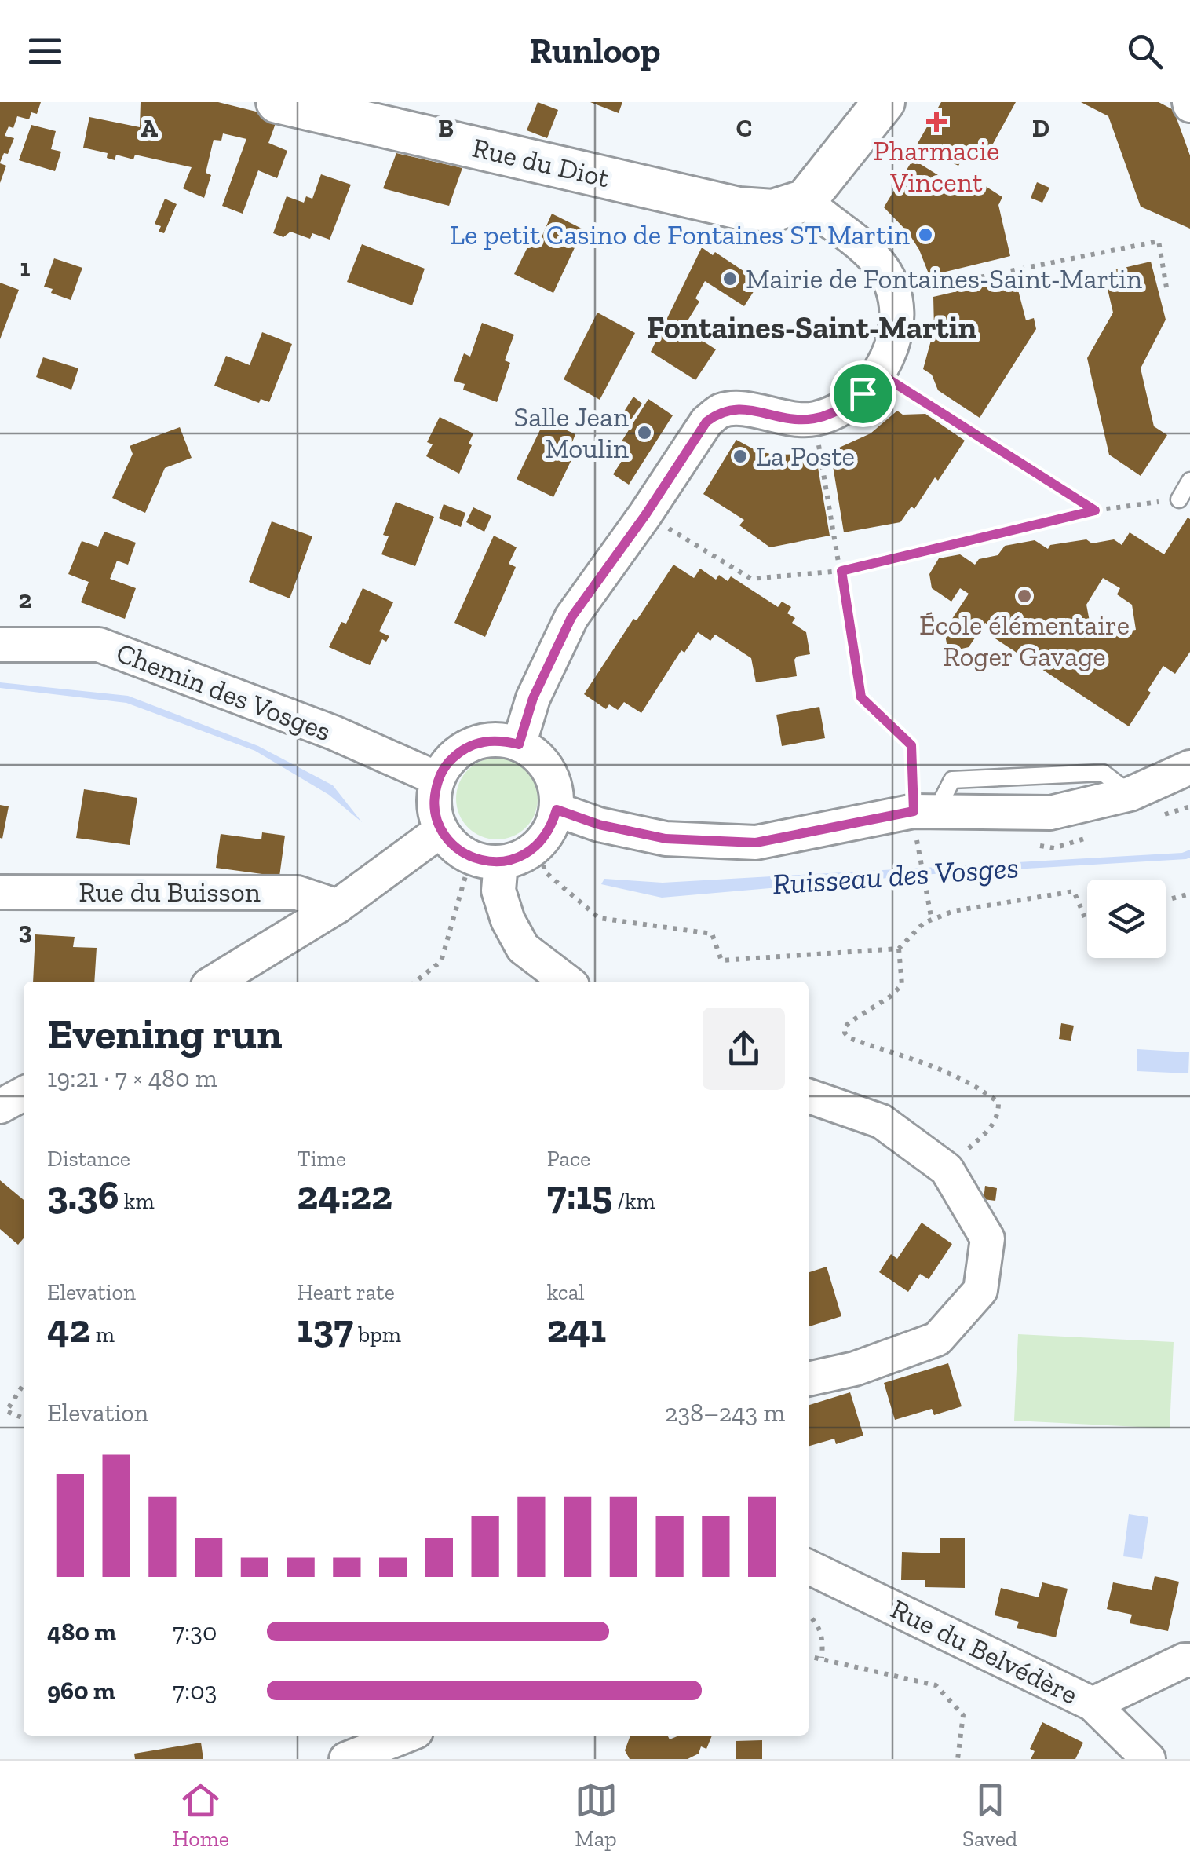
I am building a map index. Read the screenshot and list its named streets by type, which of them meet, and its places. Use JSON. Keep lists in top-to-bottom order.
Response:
{
  "streets": {
    "street": [
      "Rue du Diot",
      "Chemin des Vosges",
      "Rue du Buisson",
      "Rue du Belvédère"
    ]
  },
  "districts": ["Fontaines-Saint-Martin"],
  "water": ["Ruisseau des Vosges"],
  "places": {
    "health": ["Pharmacie Vincent"],
    "other": [
      "Le petit Casino de Fontaines ST Martin",
      "Mairie de Fontaines-Saint-Martin",
      "Salle Jean Moulin",
      "La Poste",
      "École élémentaire Roger Gavage"
    ]
  },
  "page": {
    "header": "Runloop",
    "heading": ["Evening run", "19:21 · 7 × 480 m"],
    "stats": [
      ["Distance", "3.36 km"],
      ["Time", "24:22"],
      ["Pace", "7:15 /km"],
      ["Elevation", "42 m"],
      ["Heart rate", "137 bpm"],
      ["kcal", "241"]
    ],
    "chart": ["Elevation", "238–243 m"],
    "list": [
      {
        "name": "480 m",
        "note": "7:30"
      },
      {
        "name": "960 m",
        "note": "7:03"
      }
    ],
    "tabs": ["Home", "Map", "Saved"]
  },
  "grid": {
    "columns": [
      "A",
      "B",
      "C",
      "D"
    ],
    "rows": ["1", "2", "3"]
  }
}
